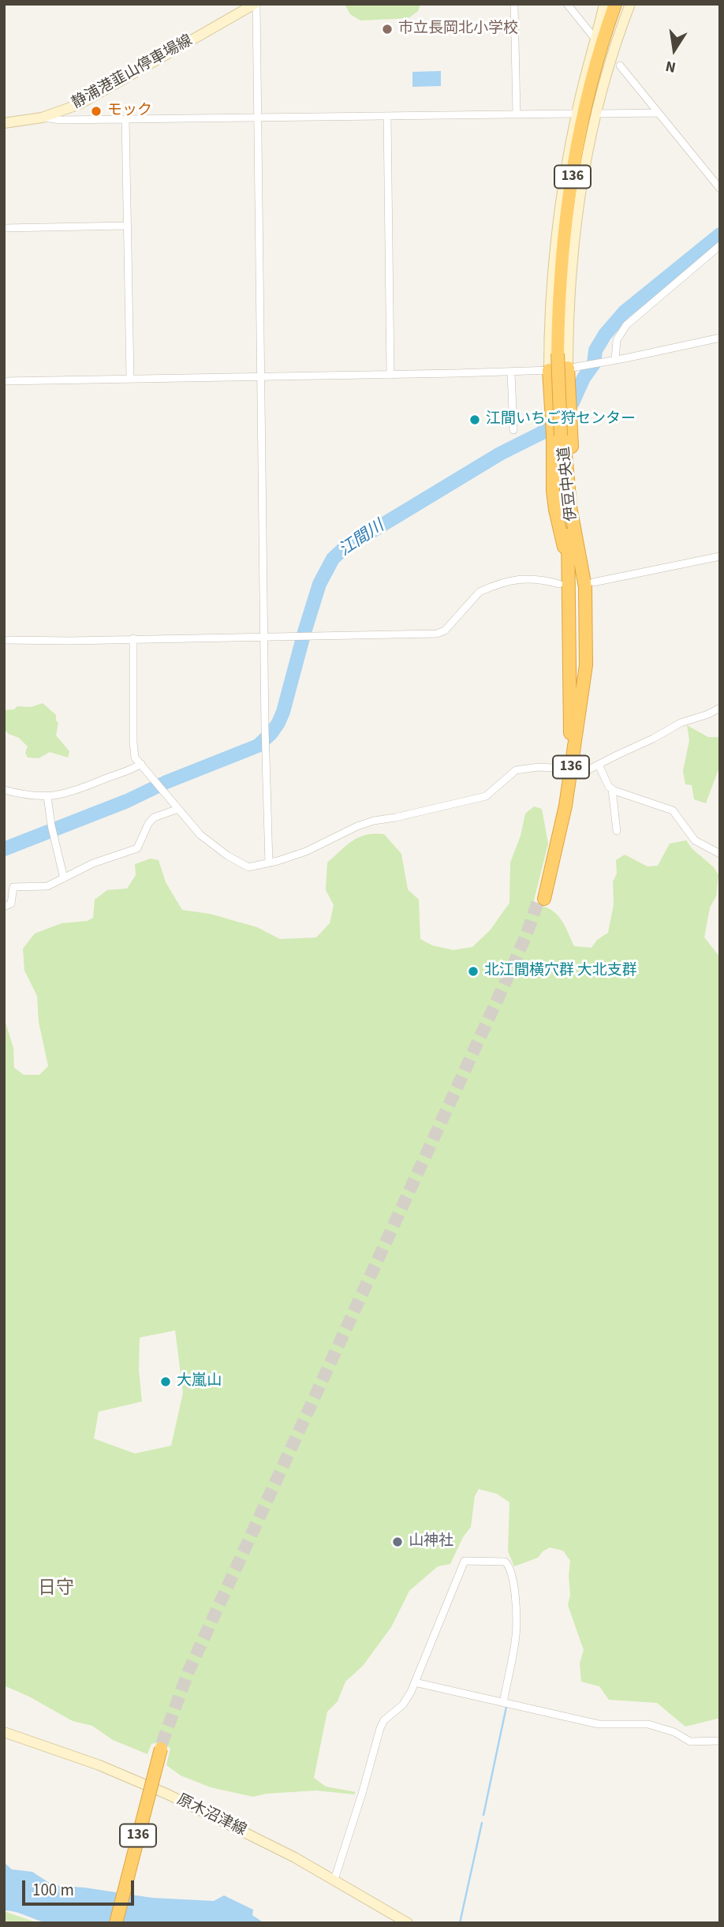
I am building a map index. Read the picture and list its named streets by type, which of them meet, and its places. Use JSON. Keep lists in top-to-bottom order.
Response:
{
  "streets": {
    "highway": ["136", "伊豆中央道"],
    "main road": ["静浦港韮山停車場線", "原木沼津線"]
  },
  "crossings": [
    ["136", "伊豆中央道"]
  ],
  "districts": ["日守"],
  "water": ["江間川"],
  "places": [
    "市立長岡北小学校",
    "モック",
    "江間いちご狩センター",
    "北江間横穴群 大北支群",
    "大嵐山",
    "山神社"
  ],
  "scale_bar": "100 m",
  "north": "bottom"
}
